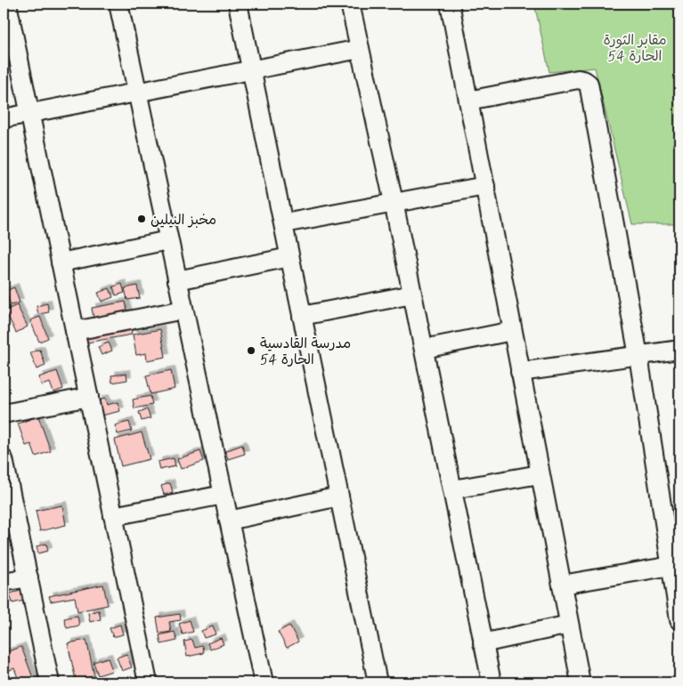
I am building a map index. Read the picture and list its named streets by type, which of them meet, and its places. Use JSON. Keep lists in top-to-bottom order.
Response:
{
  "parks": ["مقابر الثورة الحارة 54"],
  "places": ["مخبز النيلين", "مدرسة القادسية الحارة 54"]
}
